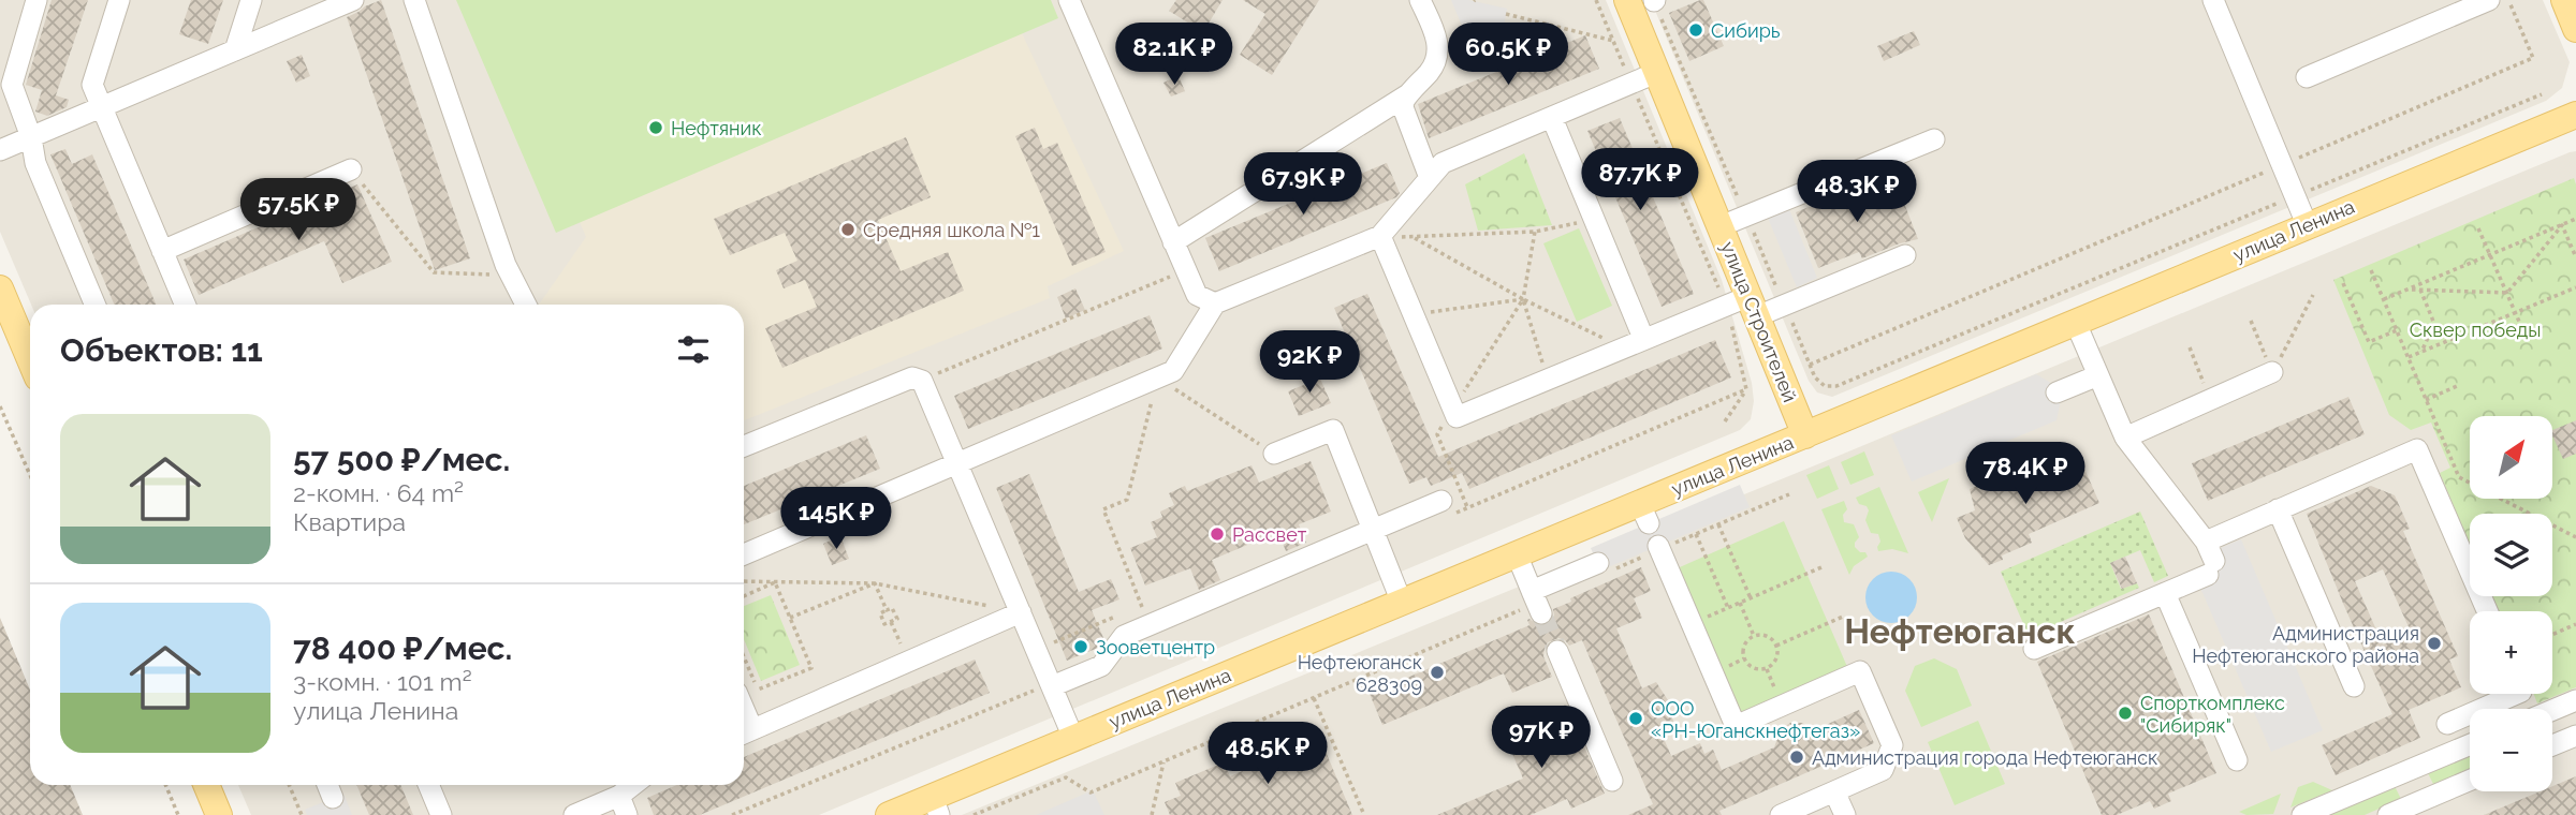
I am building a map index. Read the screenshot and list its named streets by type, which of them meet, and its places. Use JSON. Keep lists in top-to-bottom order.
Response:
{
  "streets": {
    "main road": ["улица Ленина", "улица Строителей"]
  },
  "crossings": [
    ["улица Ленина", "улица Строителей"]
  ],
  "districts": ["Нефтеюганск"],
  "parks": ["Сквер победы"],
  "places": [
    "Сибирь",
    "Нефтяник",
    "Средняя школа №1",
    "Рассвет",
    "Администрация Нефтеюганского района",
    "Зооветцентр",
    "Нефтеюганск 628309",
    "Спорткомплекс \"Сибиряк\"",
    "ООО «РН-Юганскнефтегаз»",
    "Администрация города Нефтеюганск"
  ],
  "north": "top right",
  "page": {
    "price": [
      "82.1K ₽",
      "60.5K ₽",
      "87.7K ₽",
      "67.9K ₽",
      "48.3K ₽",
      "57.5K ₽",
      "92K ₽",
      "78.4K ₽",
      "145K ₽",
      "97K ₽",
      "48.5K ₽"
    ],
    "heading": "Объектов: 11",
    "list": [
      {
        "name": "57 500 ₽/мес.",
        "note": "2-комн. · 64 m² · Квартира"
      },
      {
        "name": "78 400 ₽/мес.",
        "note": "3-комн. · 101 m² · улица Ленина"
      }
    ],
    "map_buttons": ["+", "−"]
  }
}
